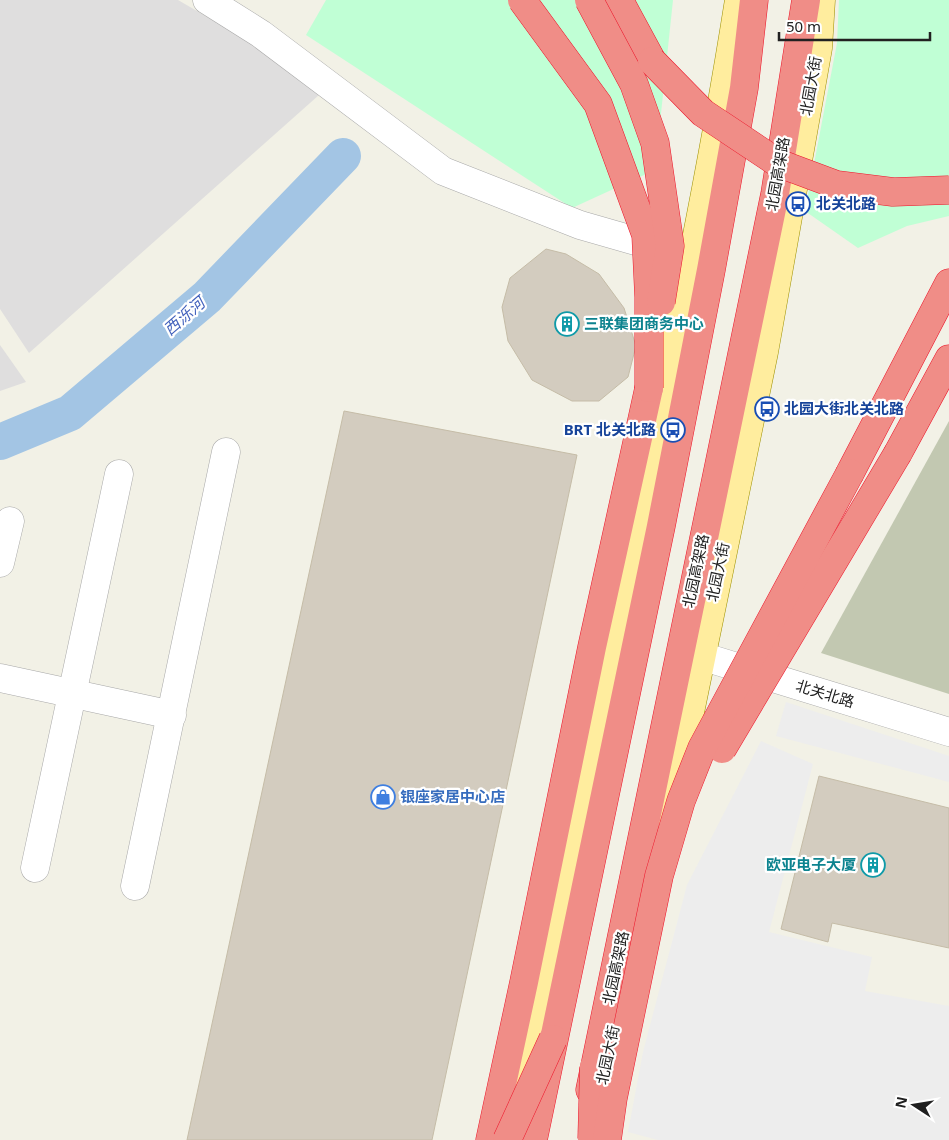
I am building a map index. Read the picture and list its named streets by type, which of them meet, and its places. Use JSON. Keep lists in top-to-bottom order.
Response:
{
  "streets": {
    "highway": ["北园高架路"],
    "main road": ["北园大街"],
    "street": ["北关北路"]
  },
  "crossings": [
    ["北园大街", "北关北路"]
  ],
  "water": ["西泺河"],
  "places": {
    "bus stop": ["北关北路", "北园大街北关北路", "BRT 北关北路"],
    "building": ["三联集团商务中心", "欧亚电子大厦"],
    "shop": ["银座家居中心店"]
  },
  "scale_bar": "50 m",
  "north": "left"
}
